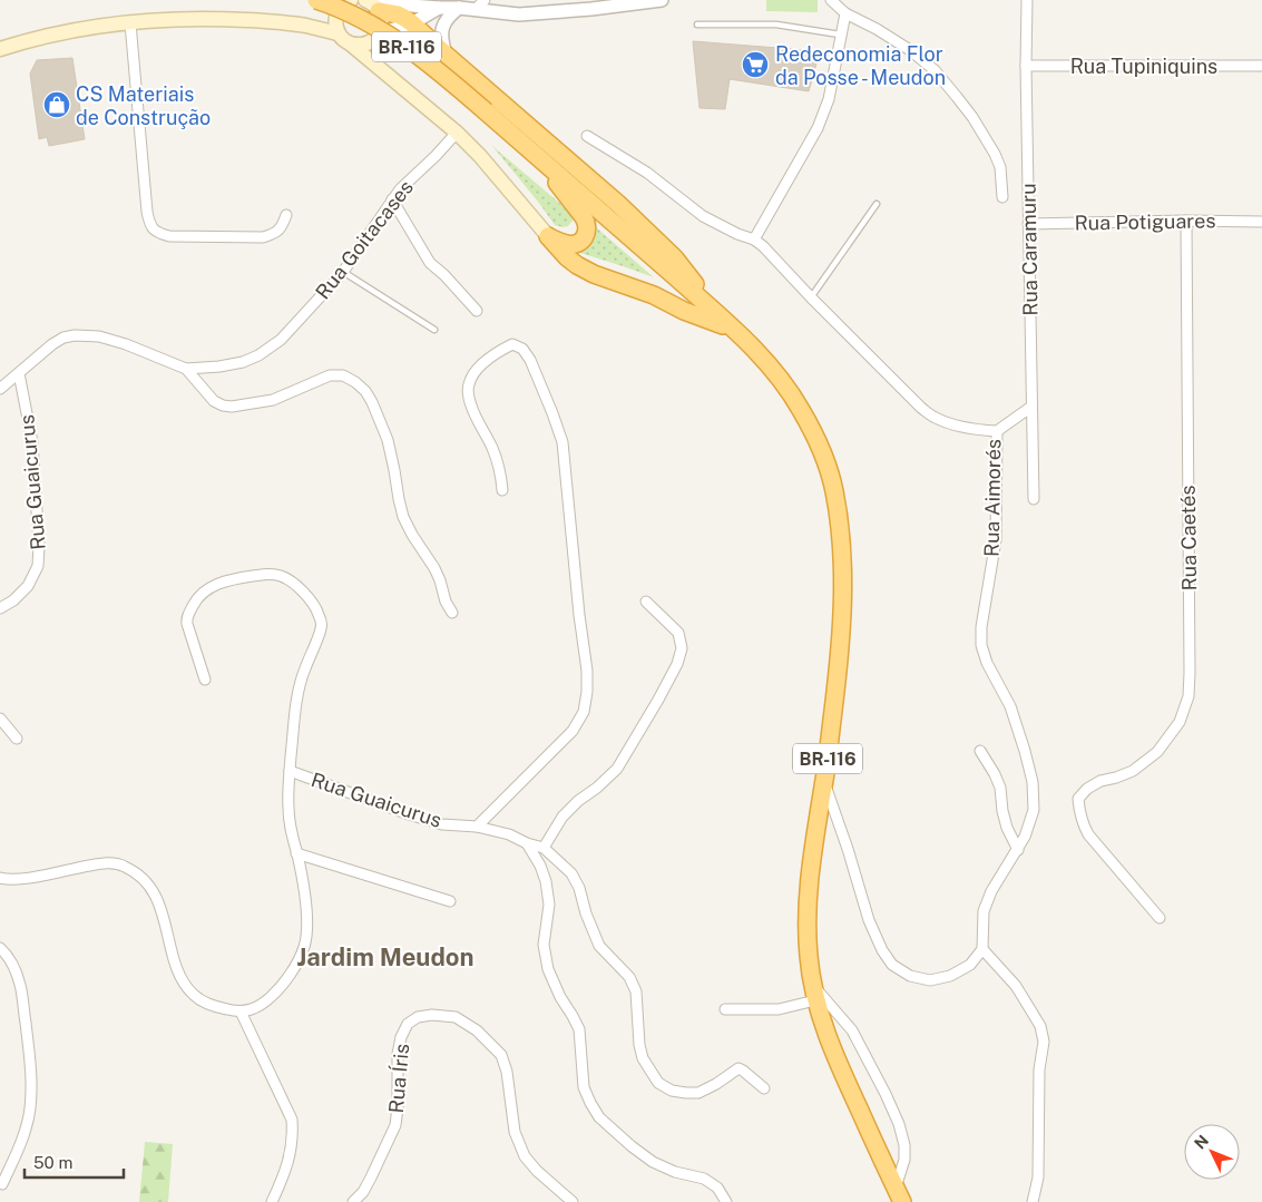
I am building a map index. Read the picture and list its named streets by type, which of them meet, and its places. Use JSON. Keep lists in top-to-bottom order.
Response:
{
  "streets": {
    "highway": ["BR-116"],
    "street": [
      "Rua Tupiniquins",
      "Rua Potiguares",
      "Rua Goitacases",
      "Rua Caramuru",
      "Rua Guaicurus",
      "Rua Aimorés",
      "Rua Caetés",
      "Rua Íris"
    ]
  },
  "crossings": [
    ["Rua Tupiniquins", "Rua Caramuru"],
    ["Rua Potiguares", "Rua Caramuru"],
    ["Rua Potiguares", "Rua Caetés"],
    ["Rua Goitacases", "Rua Guaicurus"]
  ],
  "districts": ["Jardim Meudon"],
  "places": {
    "supermarket": ["Redeconomia Flor da Posse - Meudon"],
    "shop": ["CS Materiais de Construção"]
  },
  "scale_bar": "50 m",
  "north": "top left"
}
